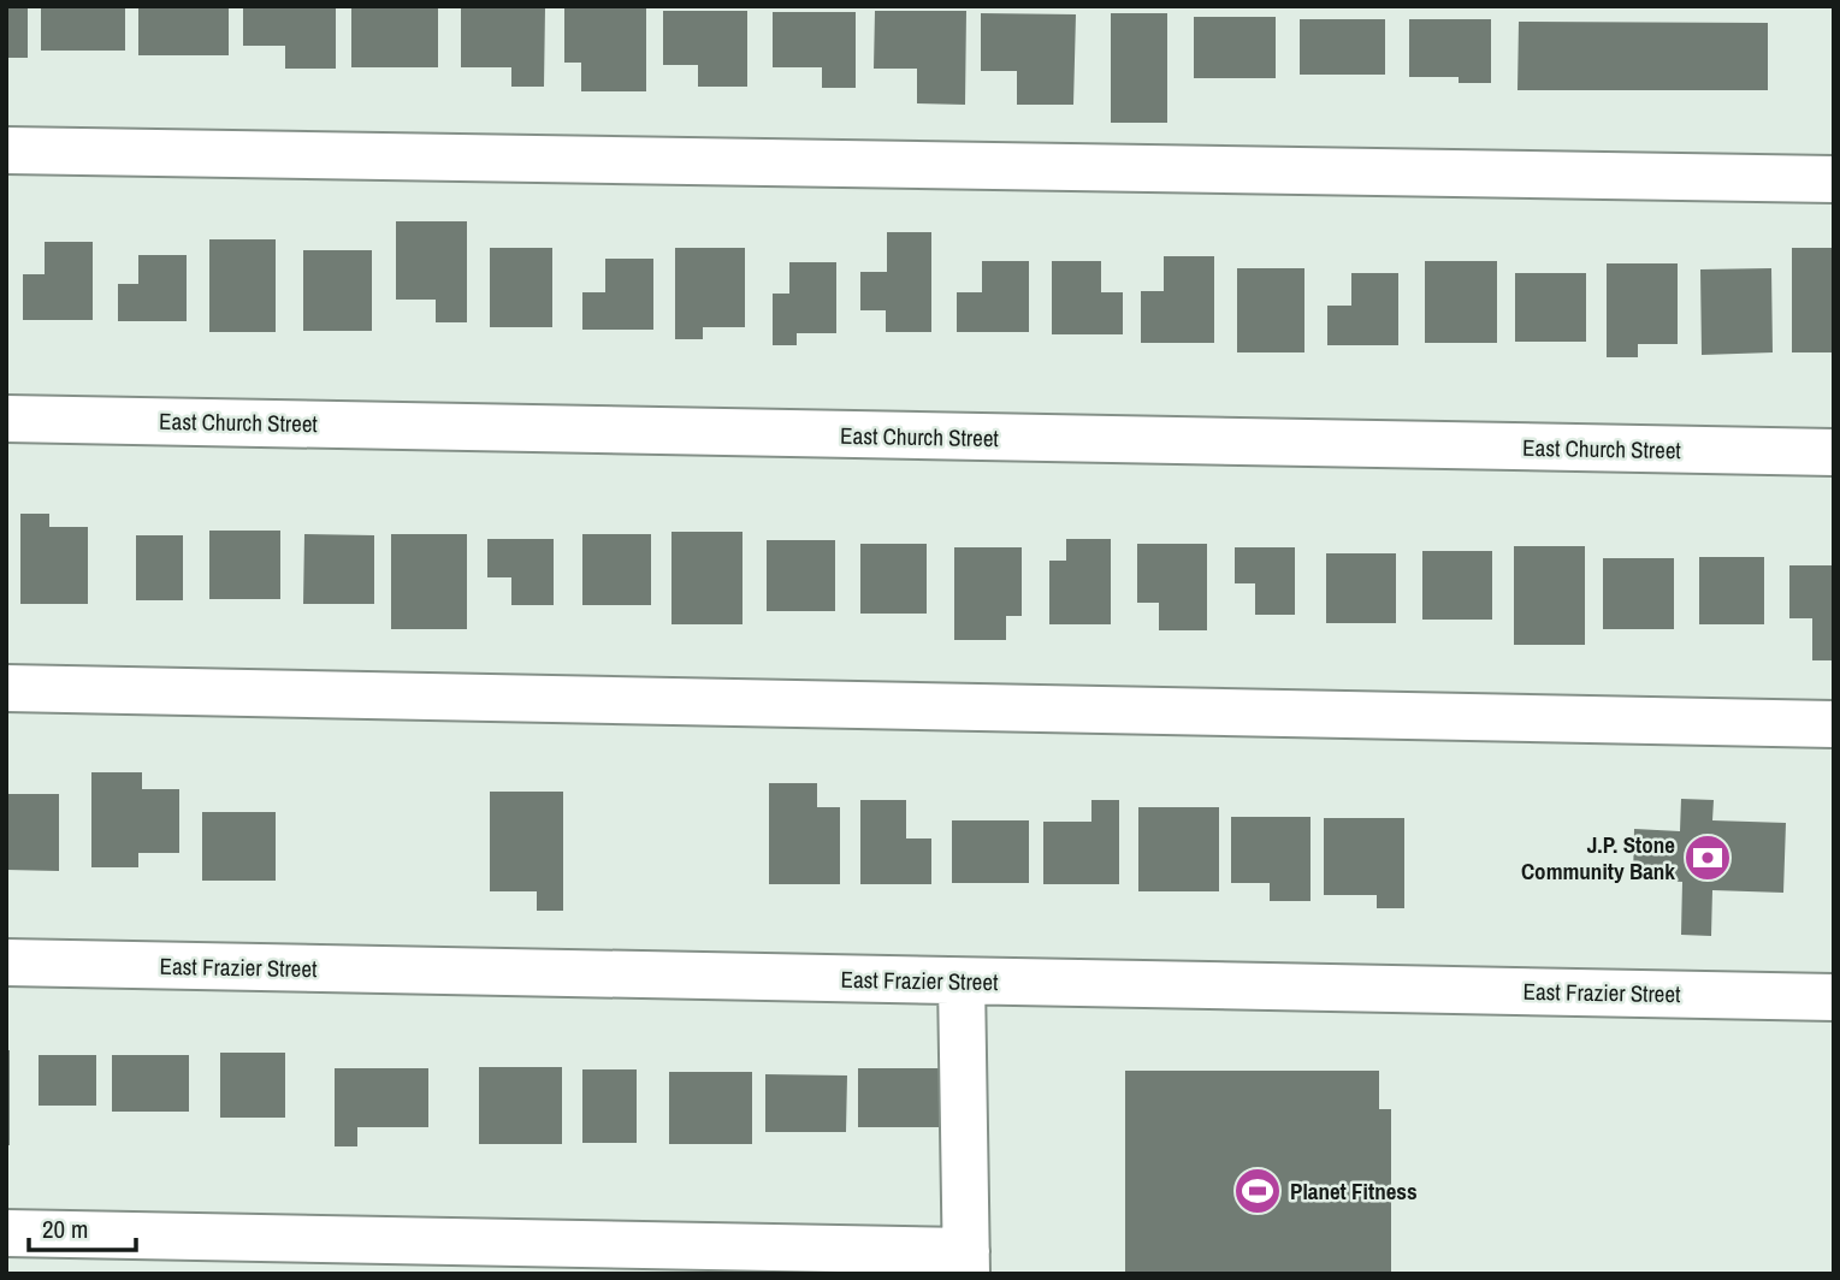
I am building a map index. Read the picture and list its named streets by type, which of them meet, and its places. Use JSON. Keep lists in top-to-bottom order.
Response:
{
  "streets": {
    "street": ["East Church Street", "East Frazier Street"]
  },
  "places": {
    "bank": ["J.P. Stone Community Bank"],
    "sports": ["Planet Fitness"]
  },
  "scale_bar": "20 m"
}
